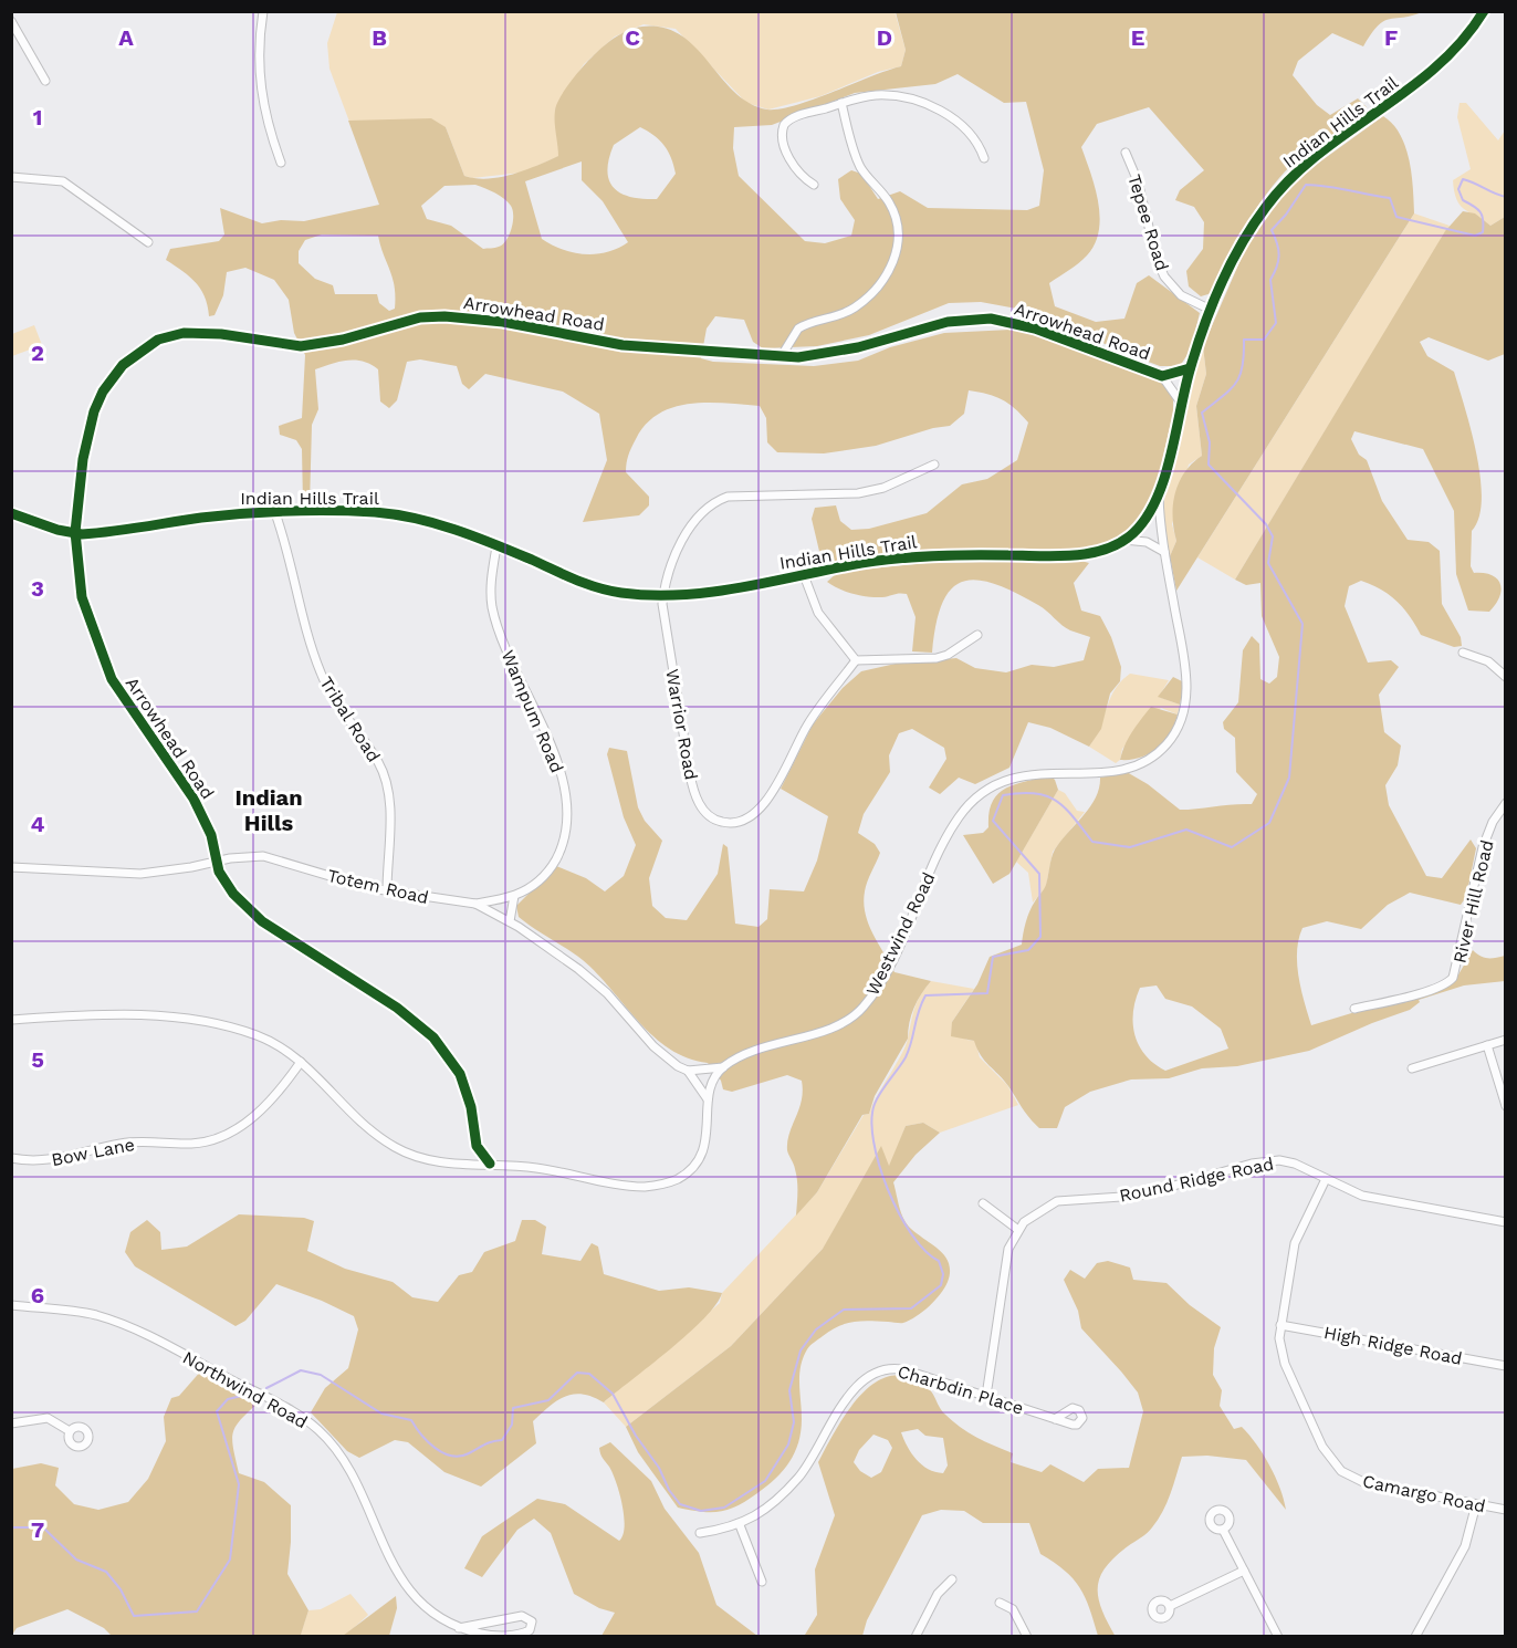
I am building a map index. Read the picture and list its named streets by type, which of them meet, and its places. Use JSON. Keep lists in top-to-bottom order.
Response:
{
  "streets": {
    "street": [
      "Indian Hills Trail",
      "Tepee Road",
      "Arrowhead Road",
      "Wampum Road",
      "Tribal Road",
      "Warrior Road",
      "Totem Road",
      "River Hill Road",
      "Westwind Road",
      "Bow Lane",
      "Round Ridge Road",
      "High Ridge Road",
      "Northwind Road",
      "Charbdin Place",
      "Camargo Road"
    ]
  },
  "crossings": [
    ["Indian Hills Trail", "Tepee Road"],
    ["Indian Hills Trail", "Arrowhead Road"],
    ["Indian Hills Trail", "Wampum Road"],
    ["Indian Hills Trail", "Tribal Road"],
    ["Indian Hills Trail", "Warrior Road"],
    ["Indian Hills Trail", "Westwind Road"],
    ["Arrowhead Road", "Totem Road"],
    ["Wampum Road", "Totem Road"],
    ["Tribal Road", "Totem Road"],
    ["Round Ridge Road", "Charbdin Place"],
    ["Round Ridge Road", "Camargo Road"],
    ["High Ridge Road", "Camargo Road"]
  ],
  "districts": ["Indian Hills"],
  "grid": {
    "columns": [
      "A",
      "B",
      "C",
      "D",
      "E",
      "F"
    ],
    "rows": [
      "1",
      "2",
      "3",
      "4",
      "5",
      "6",
      "7"
    ]
  }
}
